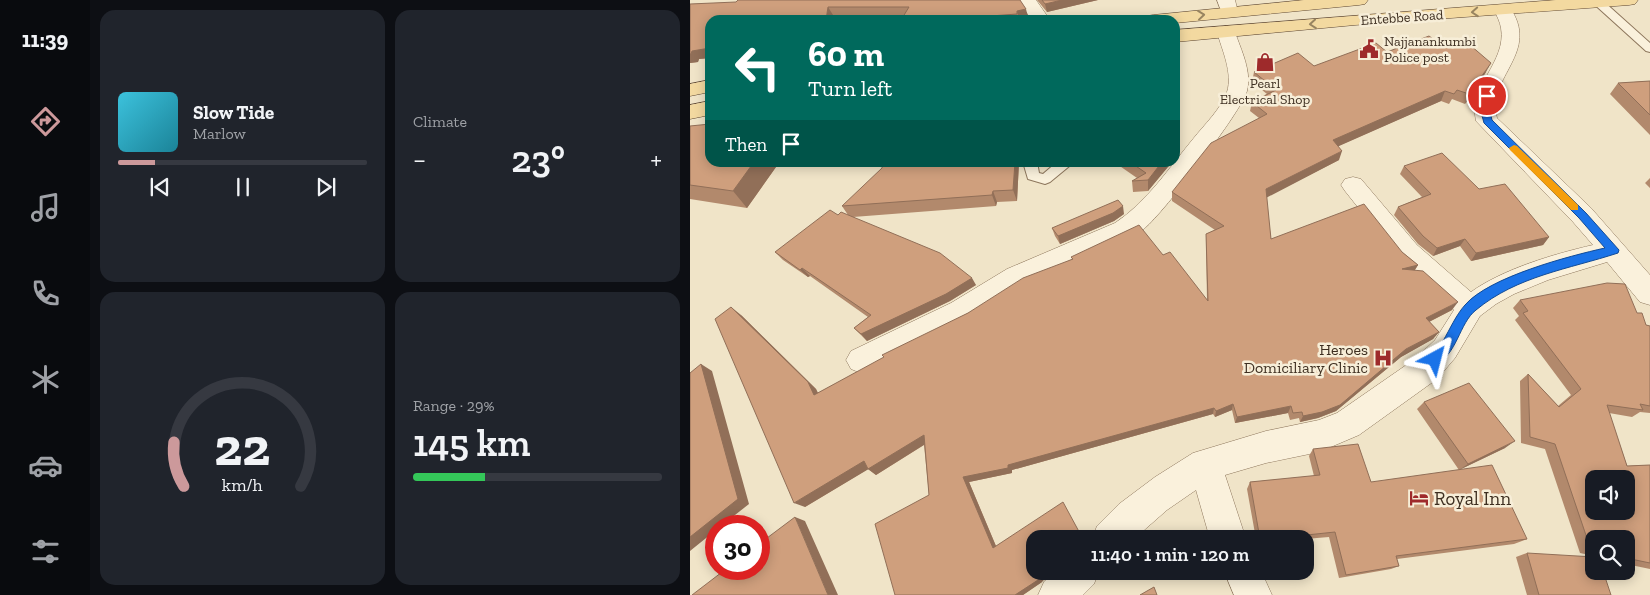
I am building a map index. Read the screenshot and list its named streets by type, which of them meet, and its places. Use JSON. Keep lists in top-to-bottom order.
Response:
{
  "streets": {
    "main road": ["Entebbe Road"]
  },
  "places": {
    "public building": ["Najjanankumbi Police post"],
    "shop": ["Pearl Electrical Shop"],
    "hospital": ["Heroes Domiciliary Clinic"],
    "hotel": ["Royal Inn"]
  },
  "page": {
    "tabs": "11:39",
    "tile": [
      "Climate",
      ["Range · 29%", "145 km"]
    ],
    "turn": ["60 m", "Turn left"],
    "song": ["Slow Tide", "Marlow"],
    "then": "Then",
    "heat": ["−", "23°", "+"],
    "limit": "30",
    "trip": "11:40 · 1 min · 120 m",
    "gauge": ["22", "km/h"]
  }
}
